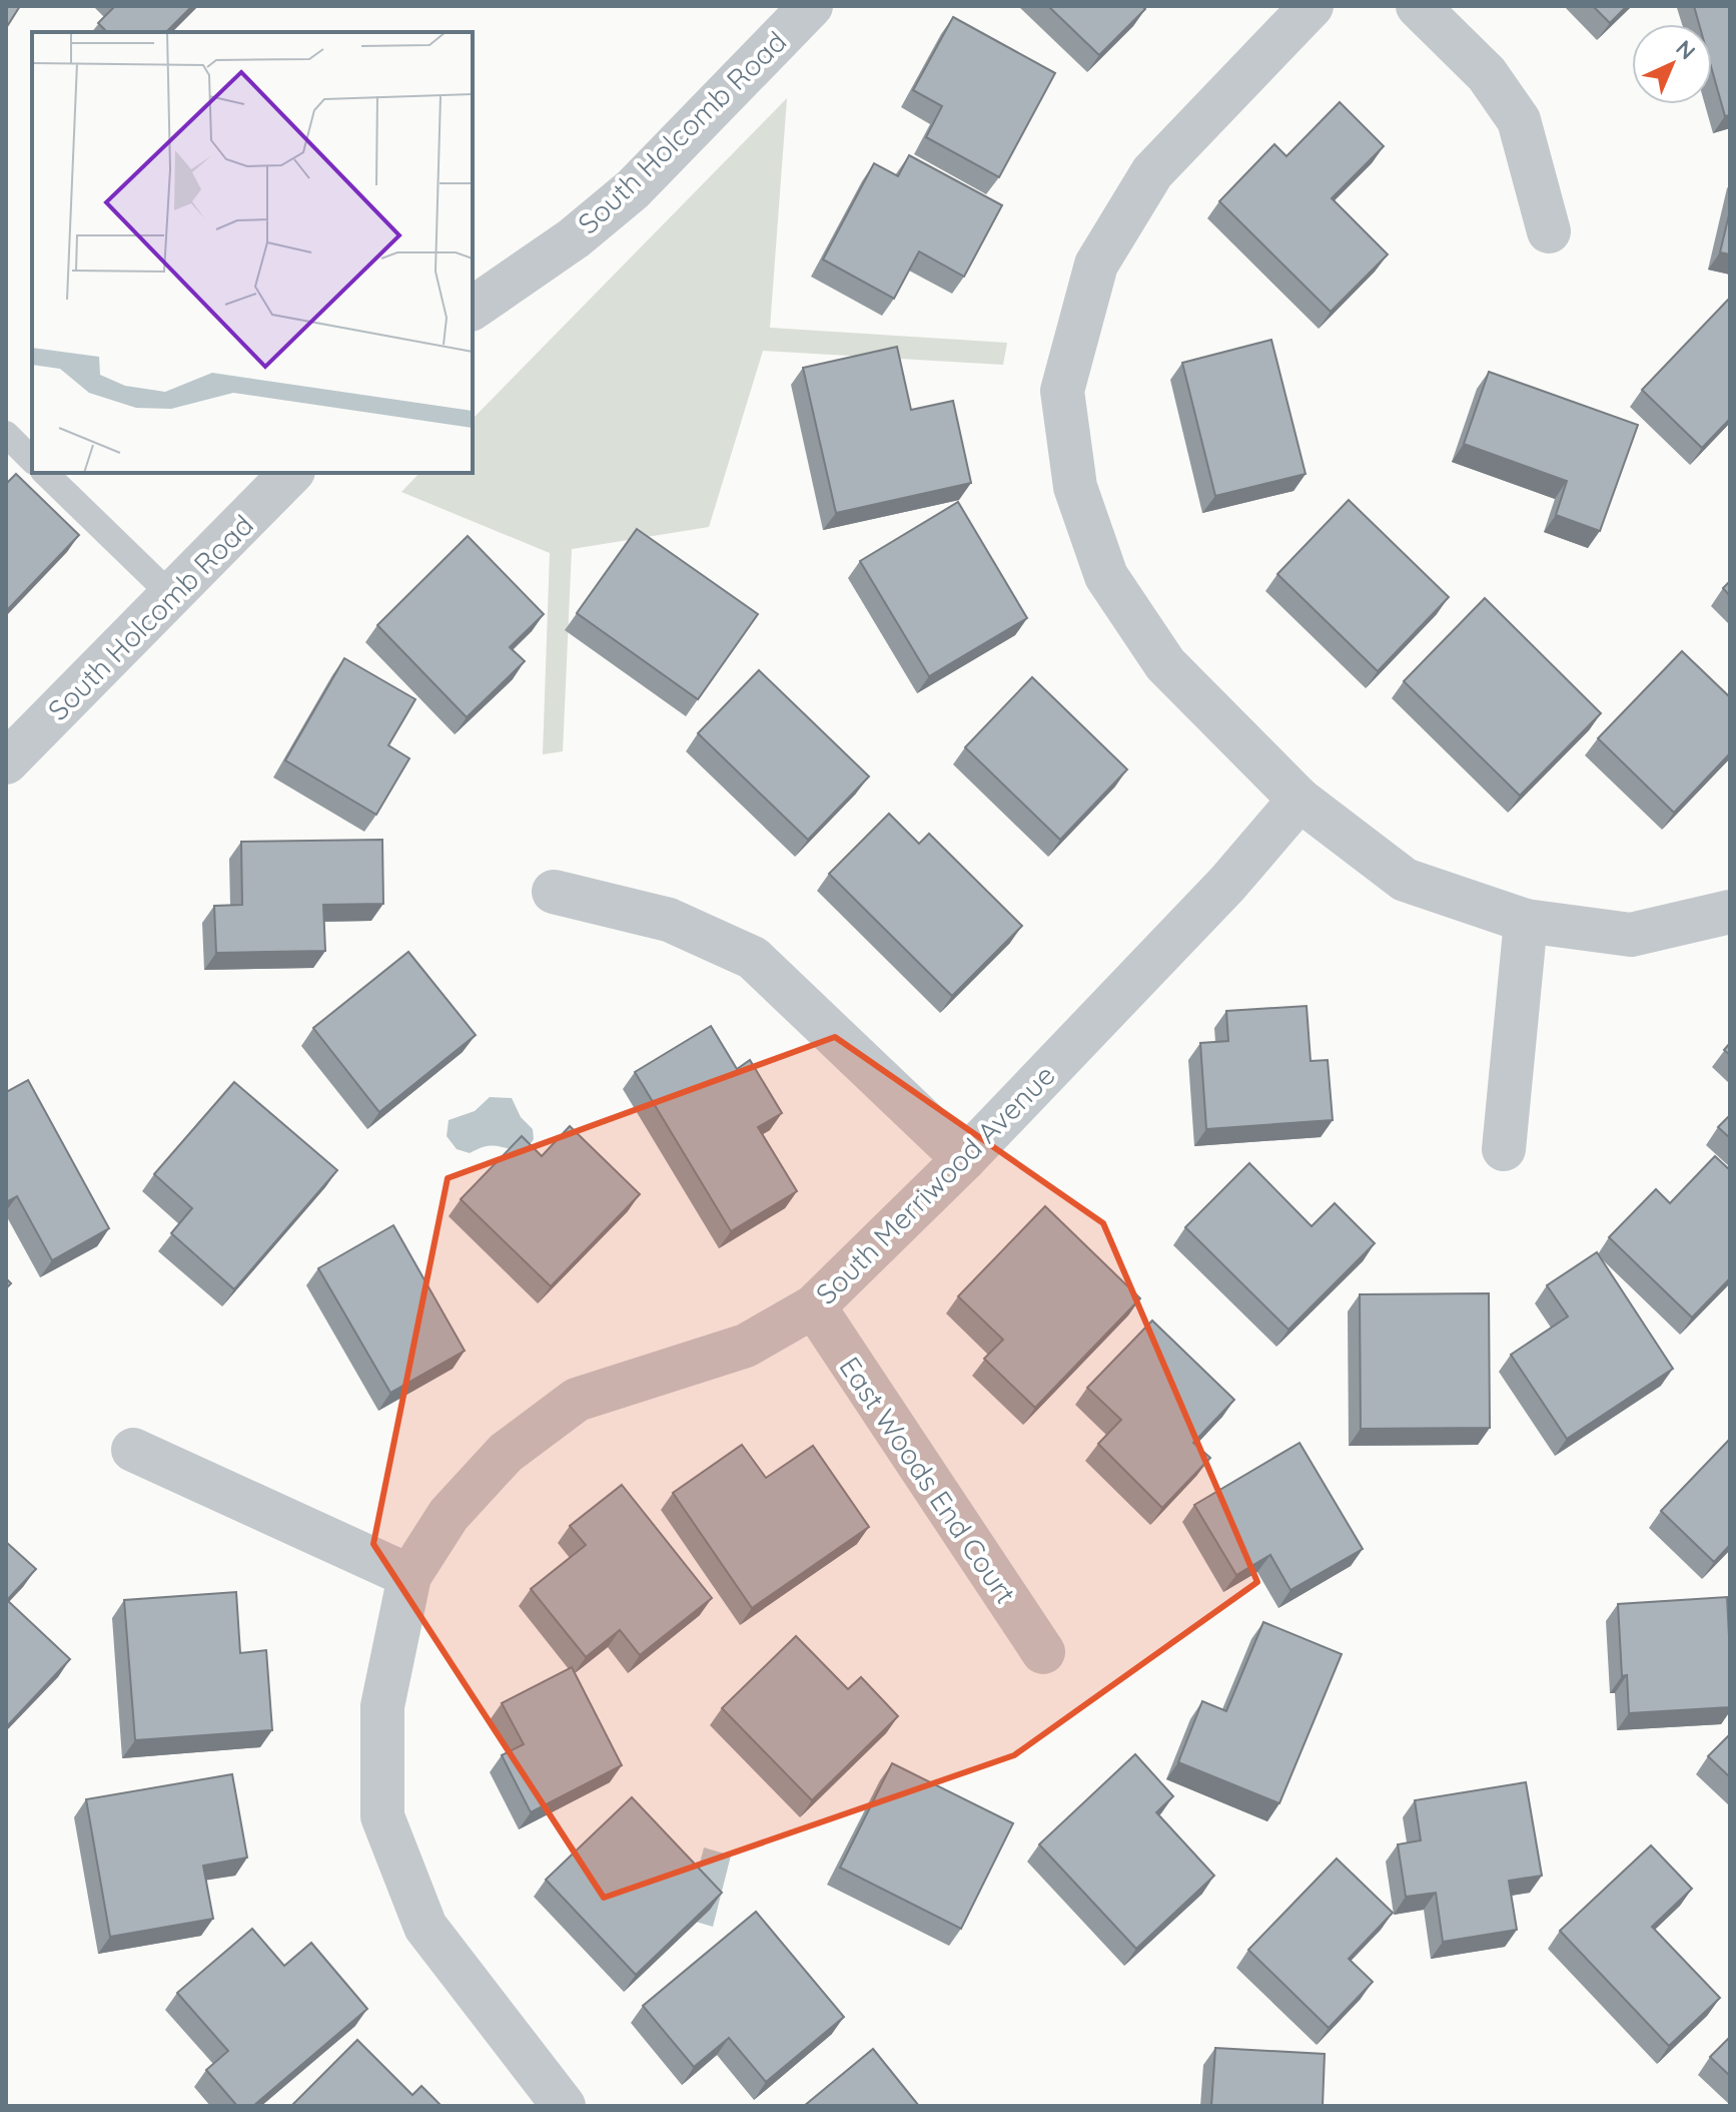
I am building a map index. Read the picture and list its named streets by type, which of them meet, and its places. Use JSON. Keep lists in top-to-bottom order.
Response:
{
  "streets": {
    "street": ["South Holcomb Road", "South Merriwood Avenue", "East Woods End Court"]
  },
  "crossings": [
    ["South Merriwood Avenue", "East Woods End Court"]
  ],
  "north": "top right"
}
